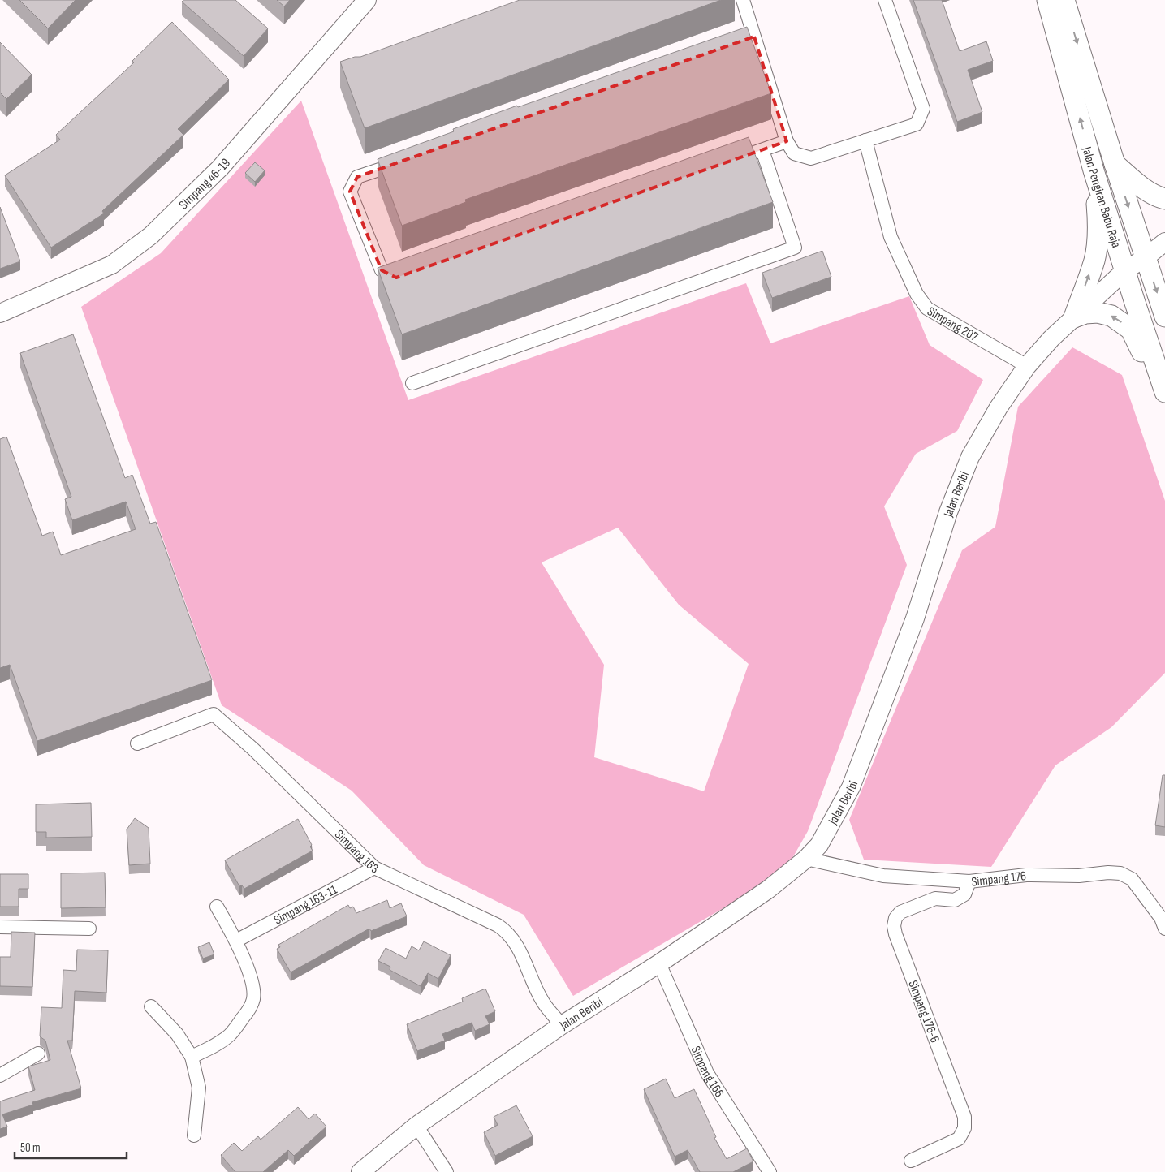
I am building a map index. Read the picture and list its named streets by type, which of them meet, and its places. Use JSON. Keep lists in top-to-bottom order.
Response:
{
  "streets": {
    "main road": ["Simpang 46-19", "Jalan Pengiran Babu Raja", "Jalan Beribi"],
    "street": [
      "Simpang 207",
      "Simpang 163",
      "Simpang 176",
      "Simpang 163-11",
      "Simpang 176-6",
      "Simpang 166"
    ]
  },
  "crossings": [
    ["Jalan Pengiran Babu Raja", "Jalan Beribi"],
    ["Simpang 207", "Jalan Beribi"],
    ["Jalan Beribi", "Simpang 163"],
    ["Jalan Beribi", "Simpang 176"],
    ["Jalan Beribi", "Simpang 166"],
    ["Simpang 163", "Simpang 163-11"],
    ["Simpang 176", "Simpang 176-6"]
  ],
  "scale_bar": "50 m"
}
